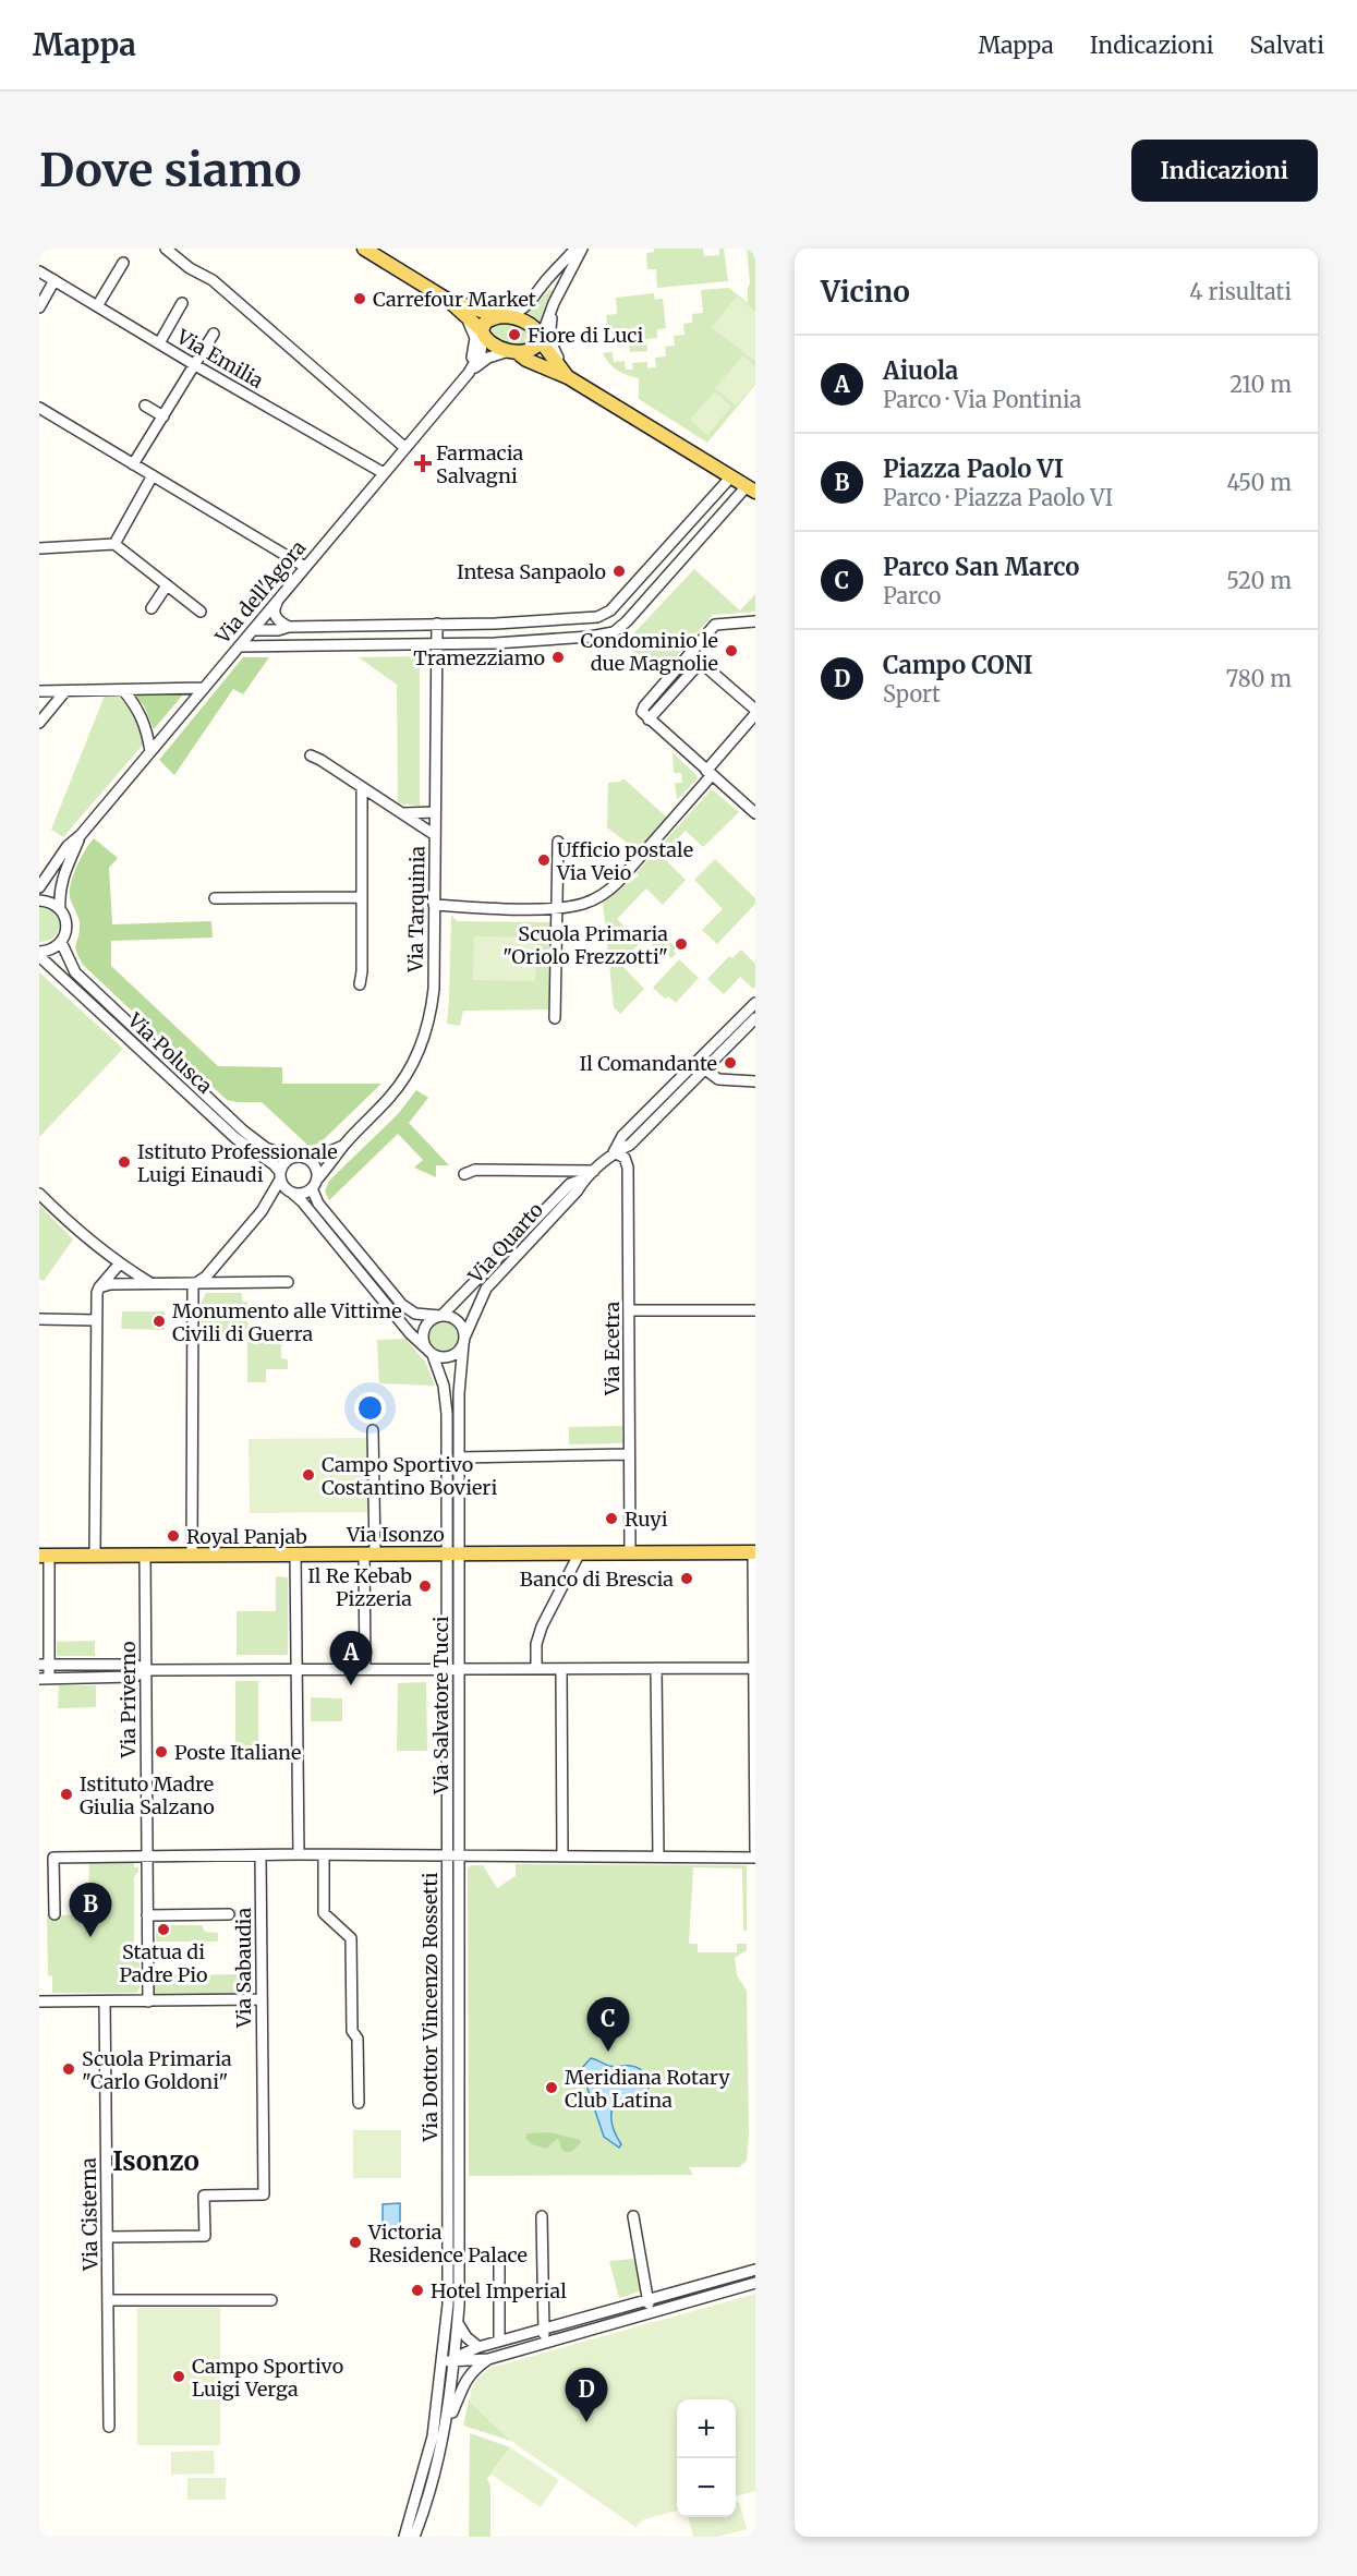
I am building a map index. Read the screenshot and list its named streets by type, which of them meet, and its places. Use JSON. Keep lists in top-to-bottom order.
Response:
{
  "streets": {
    "main road": ["Via Isonzo"],
    "street": [
      "Via Emilia",
      "Via dell'Agora",
      "Via Tarquinia",
      "Via Polusca",
      "Via Quarto",
      "Via Ecetra",
      "Via Priverno",
      "Via Salvatore Tucci",
      "Via Sabaudia",
      "Via Dottor Vincenzo Rossetti",
      "Via Cisterna"
    ]
  },
  "crossings": [
    ["Via Emilia", "Via dell'Agora"],
    ["Via dell'Agora", "Via Polusca"],
    ["Via Tarquinia", "Via Polusca"],
    ["Via Polusca", "Via Quarto"],
    ["Via Polusca", "Via Isonzo"],
    ["Via Polusca", "Via Salvatore Tucci"],
    ["Via Quarto", "Via Ecetra"],
    ["Via Ecetra", "Via Isonzo"],
    ["Via Isonzo", "Via Priverno"],
    ["Via Isonzo", "Via Salvatore Tucci"],
    ["Via Salvatore Tucci", "Via Dottor Vincenzo Rossetti"],
    ["Via Sabaudia", "Via Cisterna"]
  ],
  "districts": ["Isonzo"],
  "places": {
    "other": [
      "Carrefour Market",
      "Fiore di Luci",
      "Intesa Sanpaolo",
      "Condominio le due Magnolie",
      "Tramezziamo",
      "Ufficio postale Via Veio",
      "Scuola Primaria \"Oriolo Frezzotti\"",
      "Il Comandante",
      "Istituto Professionale Luigi Einaudi",
      "Monumento alle Vittime Civili di Guerra",
      "Campo Sportivo Costantino Bovieri",
      "Ruyi",
      "Royal Panjab",
      "Banco di Brescia",
      "Il Re Kebab Pizzeria",
      "Poste Italiane",
      "Istituto Madre Giulia Salzano",
      "Statua di Padre Pio",
      "Scuola Primaria \"Carlo Goldoni\"",
      "Meridiana Rotary Club Latina",
      "Victoria Residence Palace",
      "Hotel Imperial",
      "Campo Sportivo Luigi Verga"
    ],
    "health": ["Farmacia Salvagni"]
  },
  "page": {
    "header": "Mappa",
    "nav": ["Mappa", "Indicazioni", "Salvati"],
    "buttons": "Indicazioni",
    "title": "Dove siamo",
    "heading": ["Vicino", "4 risultati"],
    "list": [
      {
        "mark": "A",
        "name": "Aiuola",
        "note": "Parco · Via Pontinia",
        "value": "210 m"
      },
      {
        "mark": "B",
        "name": "Piazza Paolo VI",
        "note": "Parco · Piazza Paolo VI",
        "value": "450 m"
      },
      {
        "mark": "C",
        "name": "Parco San Marco",
        "note": "Parco",
        "value": "520 m"
      },
      {
        "mark": "D",
        "name": "Campo CONI",
        "note": "Sport",
        "value": "780 m"
      }
    ],
    "pins": [
      "A",
      "B",
      "C",
      "D"
    ],
    "map_buttons": ["+", "−"]
  }
}
